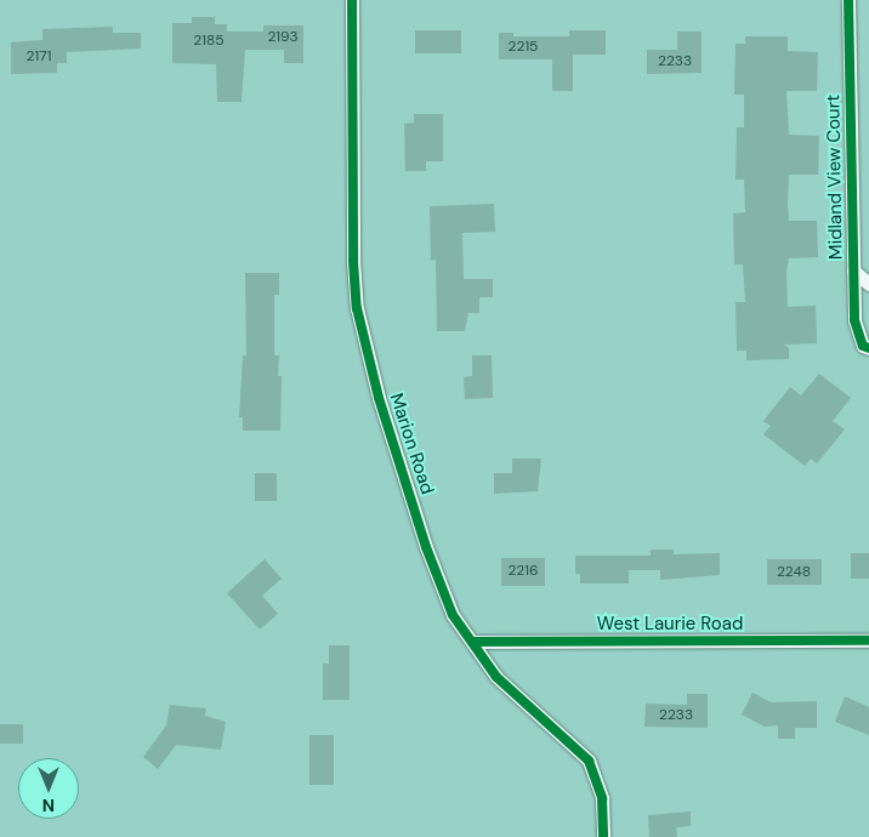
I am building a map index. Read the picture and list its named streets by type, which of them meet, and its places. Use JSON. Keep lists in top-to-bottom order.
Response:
{
  "streets": {
    "street": ["Midland View Court", "Marion Road", "West Laurie Road"]
  },
  "crossings": [
    ["Marion Road", "West Laurie Road"]
  ],
  "house_numbers": [
    "2193",
    "2185",
    "2215",
    "2171",
    "2233",
    "2216",
    "2248",
    "2233"
  ],
  "north": "bottom"
}
